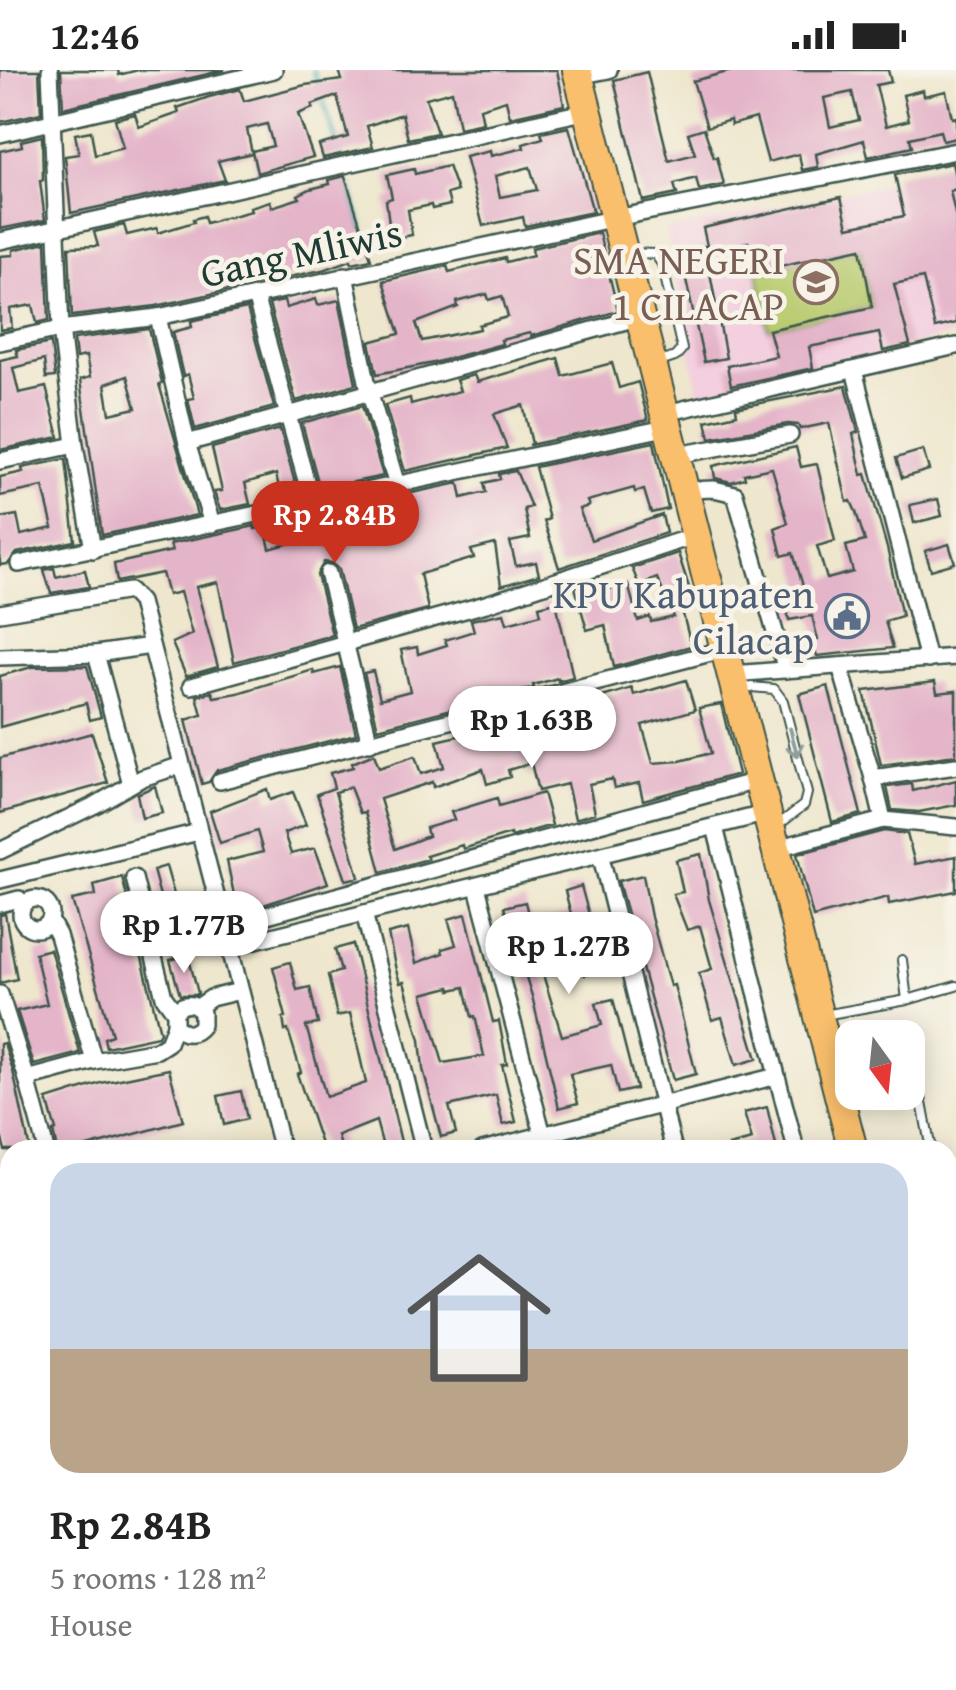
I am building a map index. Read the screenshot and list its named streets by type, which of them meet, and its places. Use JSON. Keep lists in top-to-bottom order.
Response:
{
  "streets": {
    "street": ["Gang Mliwis"]
  },
  "places": {
    "school or university": ["SMA NEGERI 1 CILACAP"],
    "public building": ["KPU Kabupaten Cilacap"]
  },
  "north": "bottom",
  "page": {
    "status": "12:46",
    "price": [
      "Rp 2.84B",
      "Rp 1.63B",
      "Rp 1.77B",
      "Rp 1.27B"
    ],
    "list": [
      {
        "name": "Rp 2.84B",
        "note": "5 rooms · 128 m² · House"
      }
    ]
  }
}
